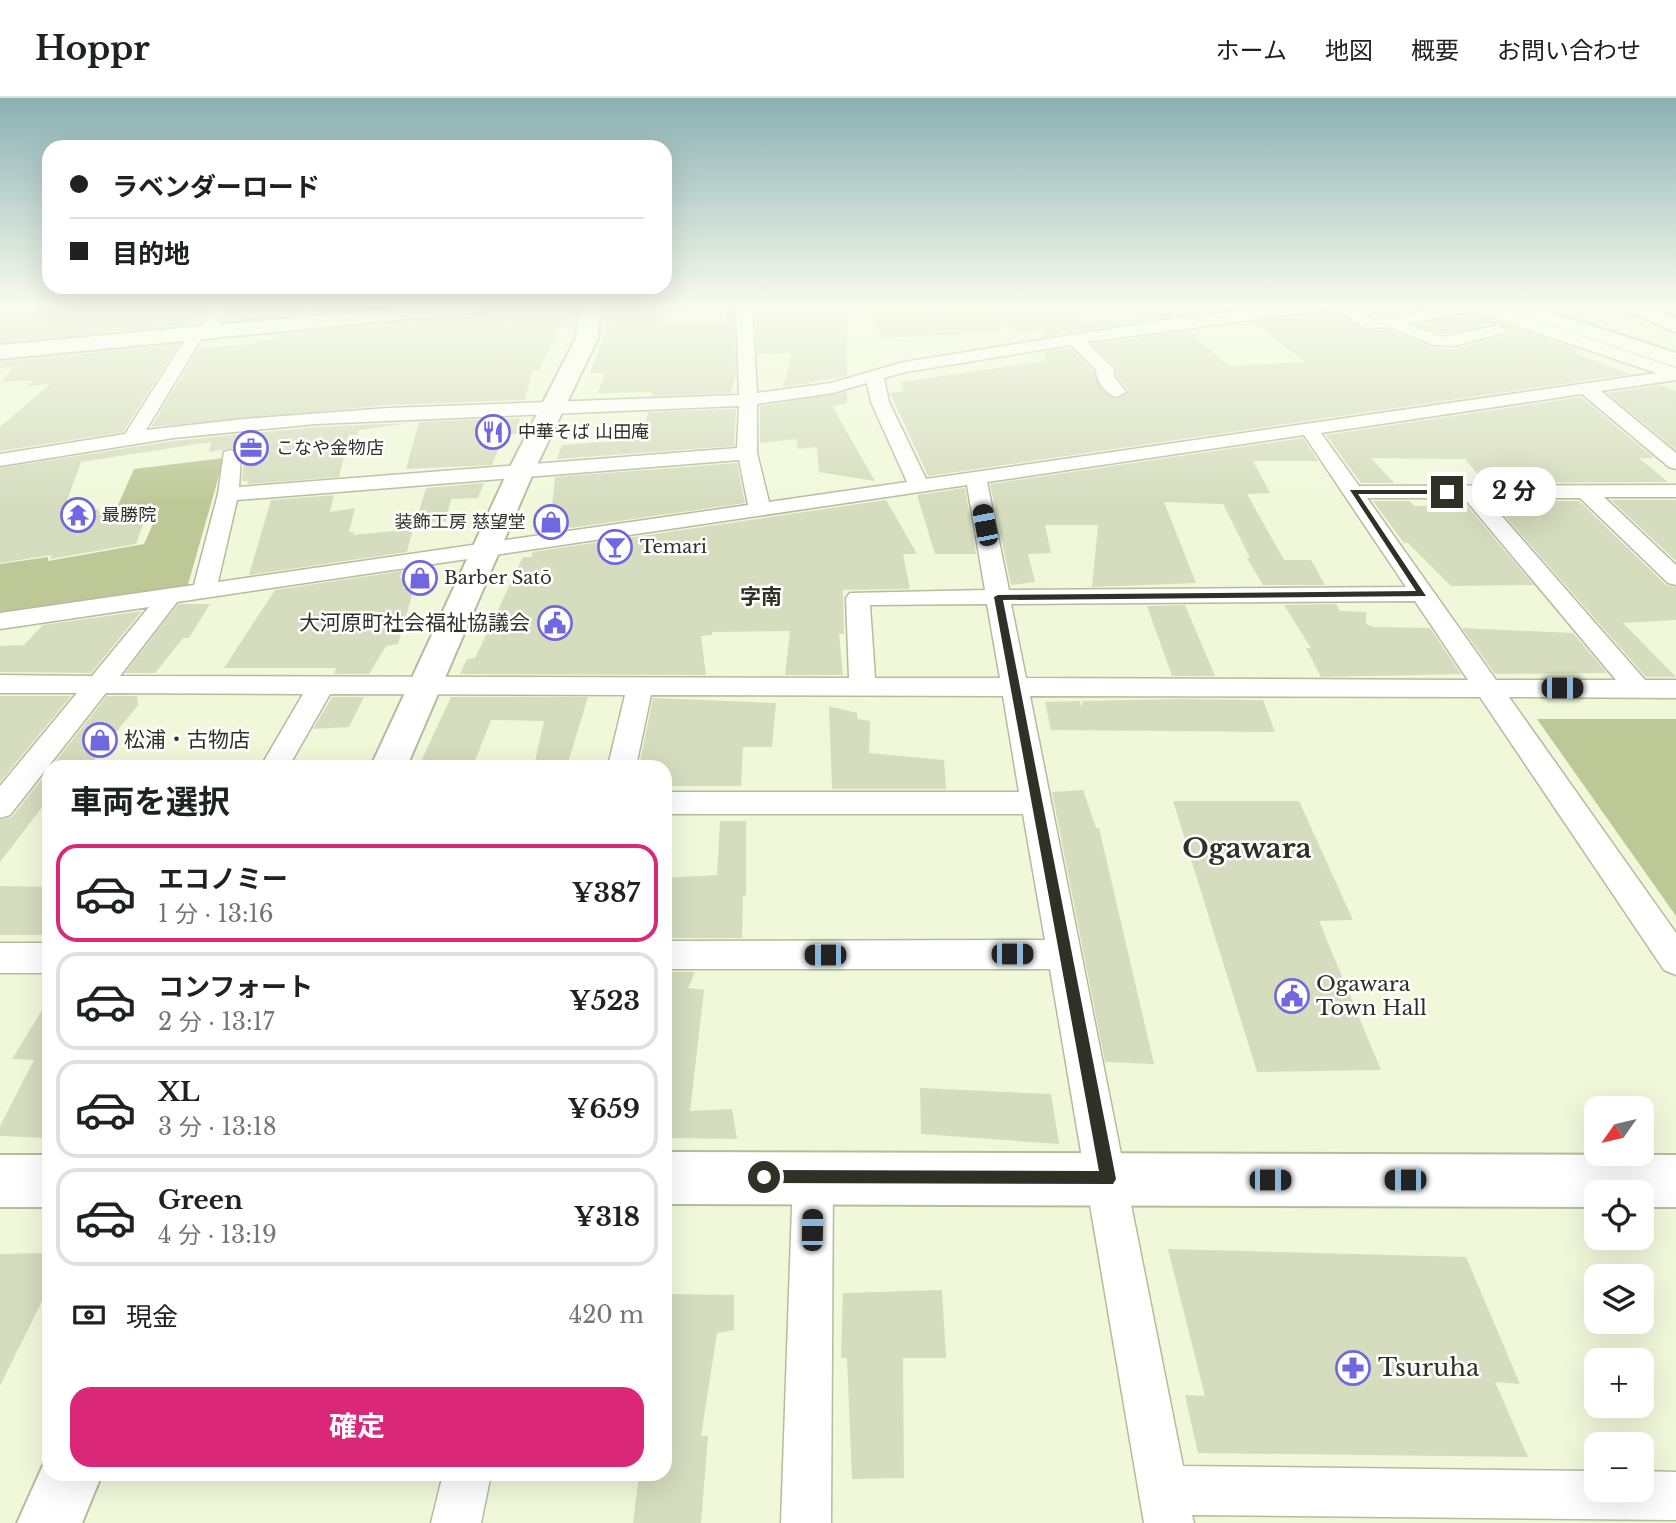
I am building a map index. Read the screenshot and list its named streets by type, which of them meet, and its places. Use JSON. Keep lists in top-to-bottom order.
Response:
{
  "districts": ["字南", "Ogawara"],
  "places": {
    "restaurant": ["中華そば 山田庵"],
    "office": ["こなや金物店"],
    "temple": ["最勝院"],
    "shop": ["装飾工房 慈望堂", "Barber Satō", "松浦・古物店"],
    "bar": ["Temari"],
    "public building": ["大河原町社会福祉協議会", "Ogawara Town Hall"],
    "pharmacy": ["Tsuruha"]
  },
  "north": "bottom left",
  "page": {
    "header": "Hoppr",
    "nav": [
      "ホーム",
      "地図",
      "概要",
      "お問い合わせ"
    ],
    "banner": ["ラベンダーロード", "目的地"],
    "bubble": "2 分",
    "heading": "車両を選択",
    "list": [
      {
        "name": "エコノミー",
        "note": "1 分 · 13:16",
        "value": "¥387"
      },
      {
        "name": "コンフォート",
        "note": "2 分 · 13:17",
        "value": "¥523"
      },
      {
        "name": "XL",
        "note": "3 分 · 13:18",
        "value": "¥659"
      },
      {
        "name": "Green",
        "note": "4 分 · 13:19",
        "value": "¥318"
      }
    ],
    "map_buttons": ["+", "−"],
    "pay": ["現金", "420 m"],
    "buttons": "確定"
  }
}
